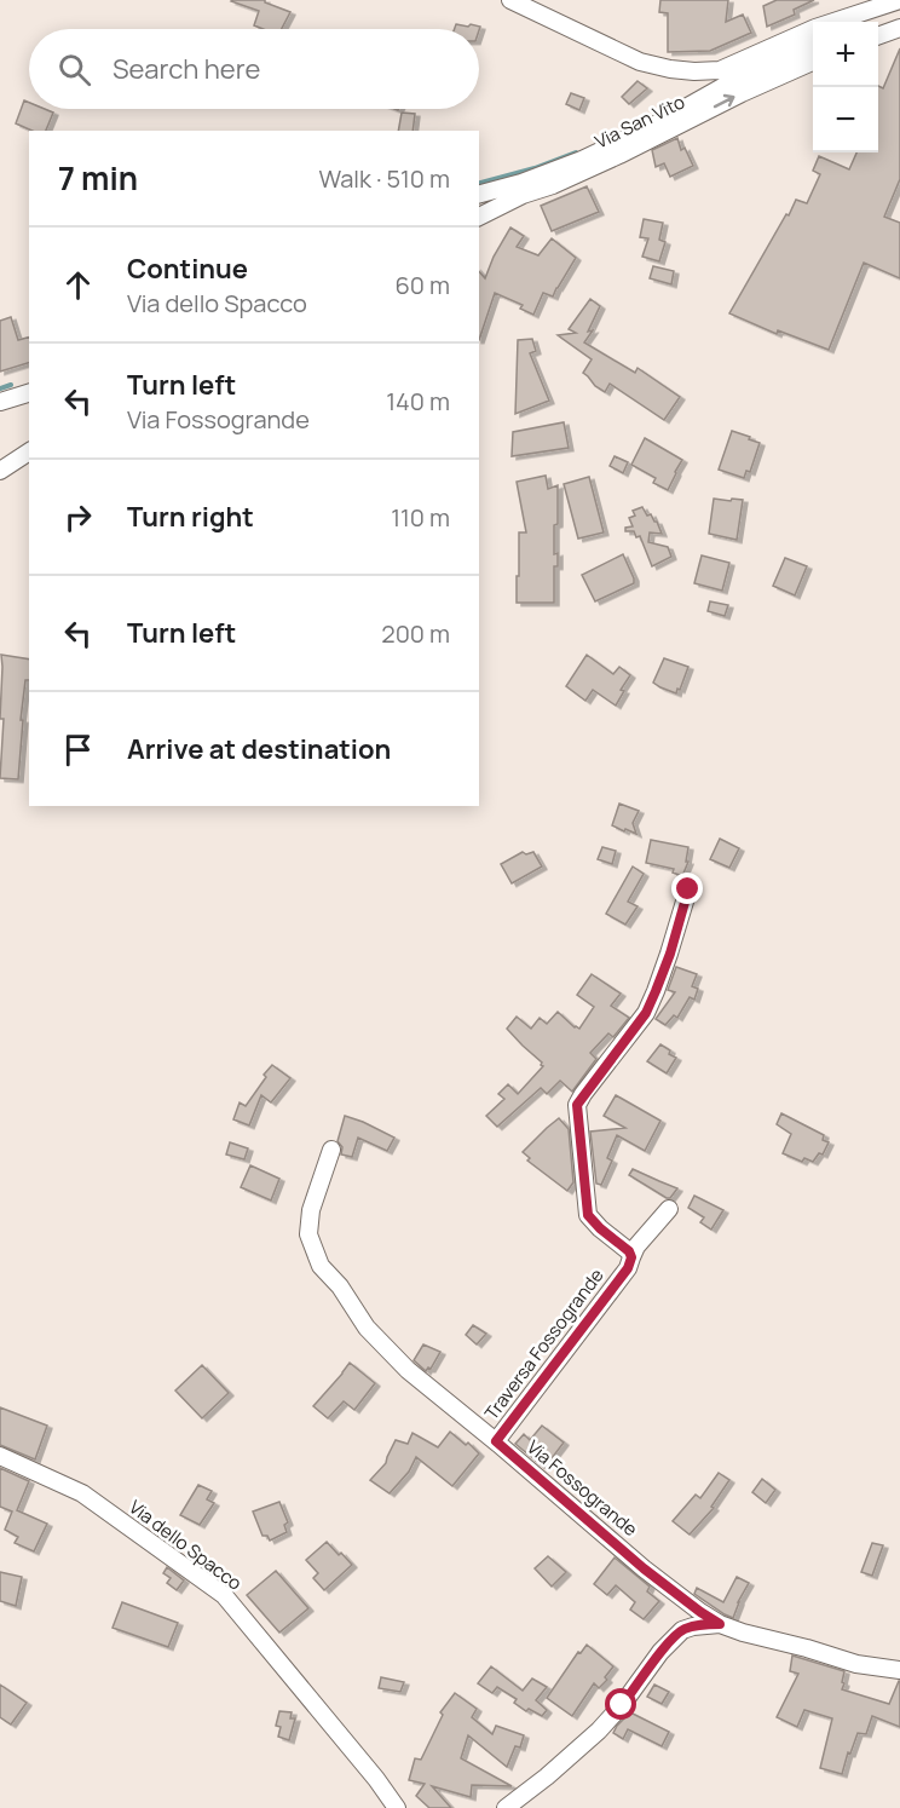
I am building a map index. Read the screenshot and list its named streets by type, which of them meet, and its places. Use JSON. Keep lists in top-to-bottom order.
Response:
{
  "streets": {
    "street": [
      "Via San Vito",
      "Traversa Fossogrande",
      "Via Fossogrande",
      "Via dello Spacco"
    ]
  },
  "crossings": [
    ["Traversa Fossogrande", "Via Fossogrande"]
  ],
  "page": {
    "map_buttons": ["+", "−"],
    "search": "Search here",
    "heading": ["7 min", "Walk · 510 m"],
    "list": [
      ["Continue", "Via dello Spacco", "60 m"],
      ["Turn left", "Via Fossogrande", "140 m"],
      ["Turn right", "110 m"],
      ["Turn left", "200 m"],
      "Arrive at destination"
    ]
  }
}
